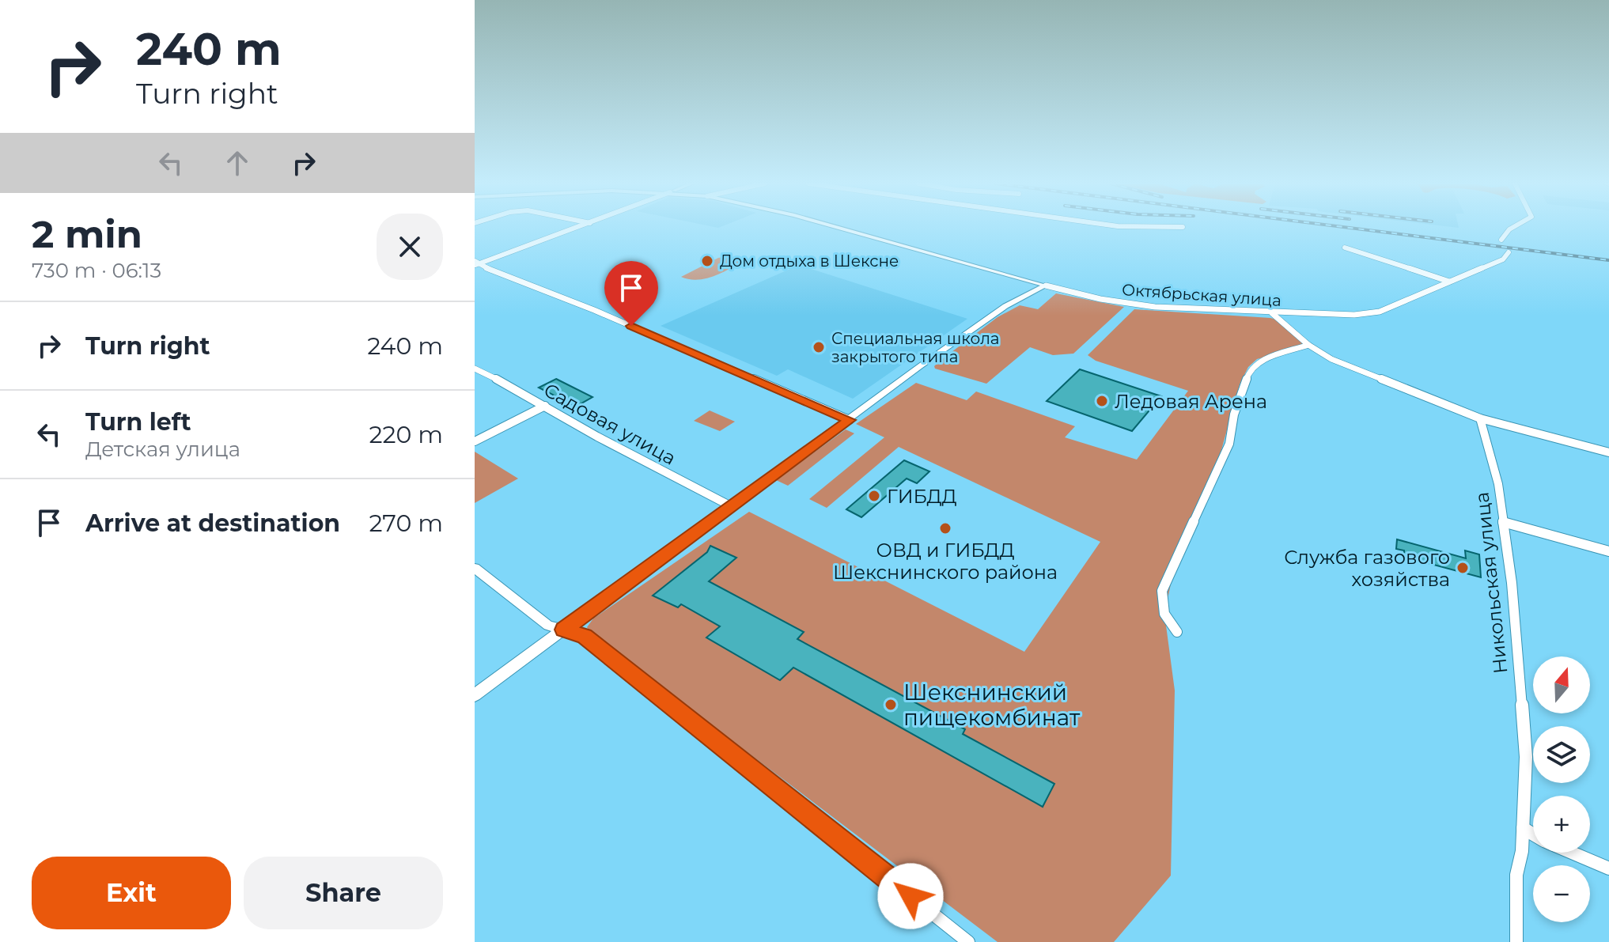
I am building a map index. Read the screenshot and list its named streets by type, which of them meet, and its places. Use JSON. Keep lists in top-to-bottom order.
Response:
{
  "streets": {
    "street": ["Октябрьская улица", "Садовая улица", "Никольская улица"]
  },
  "places": [
    "Дом отдыха в Шекснe",
    "Специальная школа закрытого типа",
    "Ледовая Арена",
    "ГИБДД",
    "ОВД и ГИБДД Шекснинского района",
    "Служба газового хозяйства",
    "Шекснинский пищекомбинат"
  ],
  "north": "top",
  "page": {
    "turn": ["240 m", "Turn right"],
    "heading": ["2 min", "730 m · 06:13"],
    "list": [
      {
        "name": "Turn right",
        "value": "240 m"
      },
      {
        "name": "Turn left",
        "note": "Детская улица",
        "value": "220 m"
      },
      {
        "name": "Arrive at destination",
        "value": "270 m"
      }
    ],
    "map_buttons": ["+", "−"],
    "buttons": ["Exit", "Share"]
  }
}
